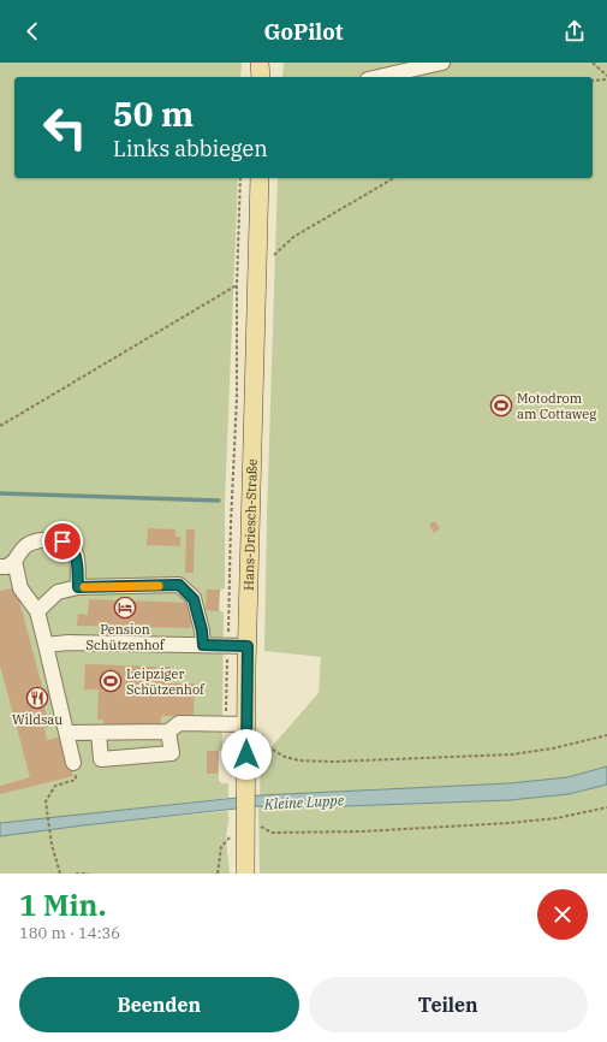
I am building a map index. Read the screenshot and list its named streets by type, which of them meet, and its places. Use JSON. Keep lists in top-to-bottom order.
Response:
{
  "streets": {
    "main road": ["Hans-Driesch-Straße"]
  },
  "water": ["Kleine Luppe"],
  "places": {
    "sports": ["Motodrom am Cottaweg", "Leipziger Schützenhof"],
    "hotel": ["Pension Schützenhof"],
    "restaurant": ["Wildsau"]
  },
  "page": {
    "header": "GoPilot",
    "turn": ["50 m", "Links abbiegen"],
    "heading": ["1 Min.", "180 m · 14:36"],
    "buttons": ["Beenden", "Teilen"]
  }
}
